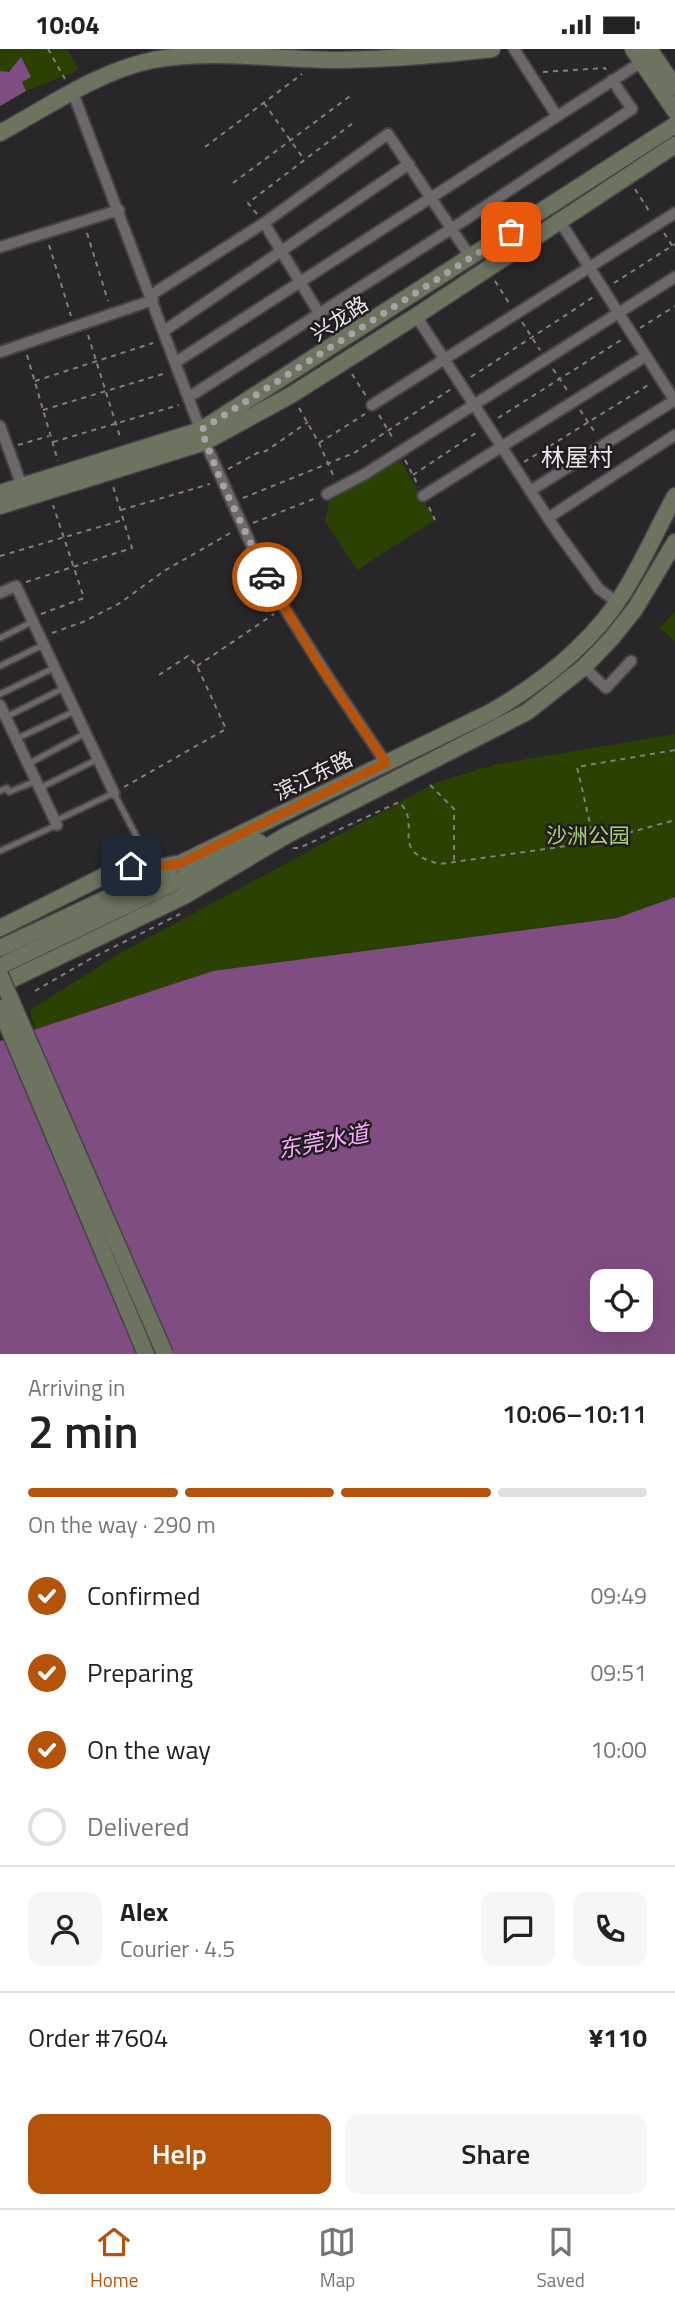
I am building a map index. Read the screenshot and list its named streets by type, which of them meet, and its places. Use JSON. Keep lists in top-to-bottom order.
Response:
{
  "streets": {
    "main road": ["兴龙路", "滨江东路"]
  },
  "districts": ["林屋村"],
  "water": ["东莞水道"],
  "parks": ["沙洲公园"],
  "page": {
    "status": "10:04",
    "heading": ["2 min", "Arriving in", "10:06–10:11"],
    "panel": [
      "Alex",
      "Courier · 4.5",
      "Order #7604",
      "¥110"
    ],
    "bar": "On the way · 290 m",
    "list": [
      ["Confirmed", "09:49"],
      ["Preparing", "09:51"],
      ["On the way", "10:00"],
      "Delivered"
    ],
    "buttons": ["Help", "Share"],
    "tabs": ["Home", "Map", "Saved"]
  }
}
